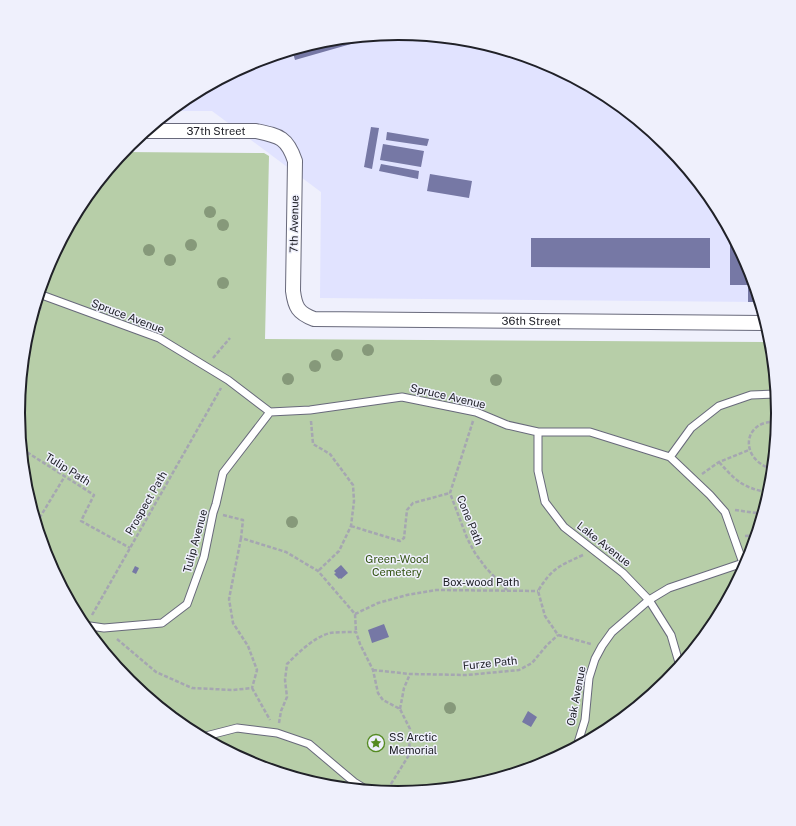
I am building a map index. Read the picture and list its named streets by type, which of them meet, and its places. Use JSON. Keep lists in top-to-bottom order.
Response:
{
  "streets": {
    "street": ["37th Street", "7th Avenue", "36th Street"],
    "lane": [
      "Spruce Avenue",
      "Tulip Avenue",
      "Lake Avenue",
      "Oak Avenue"
    ],
    "path": [
      "Tulip Path",
      "Prospect Path",
      "Cone Path",
      "Box-wood Path",
      "Furze Path"
    ]
  },
  "crossings": [
    ["37th Street", "7th Avenue"],
    ["7th Avenue", "36th Street"],
    ["Spruce Avenue", "Tulip Avenue"],
    ["Spruce Avenue", "Lake Avenue"],
    ["Tulip Path", "Prospect Path"],
    ["Cone Path", "Box-wood Path"],
    ["Lake Avenue", "Box-wood Path"],
    ["Lake Avenue", "Furze Path"],
    ["Lake Avenue", "Oak Avenue"],
    ["Box-wood Path", "Furze Path"],
    ["Box-wood Path", "Oak Avenue"],
    ["Furze Path", "Oak Avenue"]
  ],
  "parks": ["Green-Wood Cemetery"],
  "places": {
    "place": ["SS Arctic Memorial"]
  }
}
